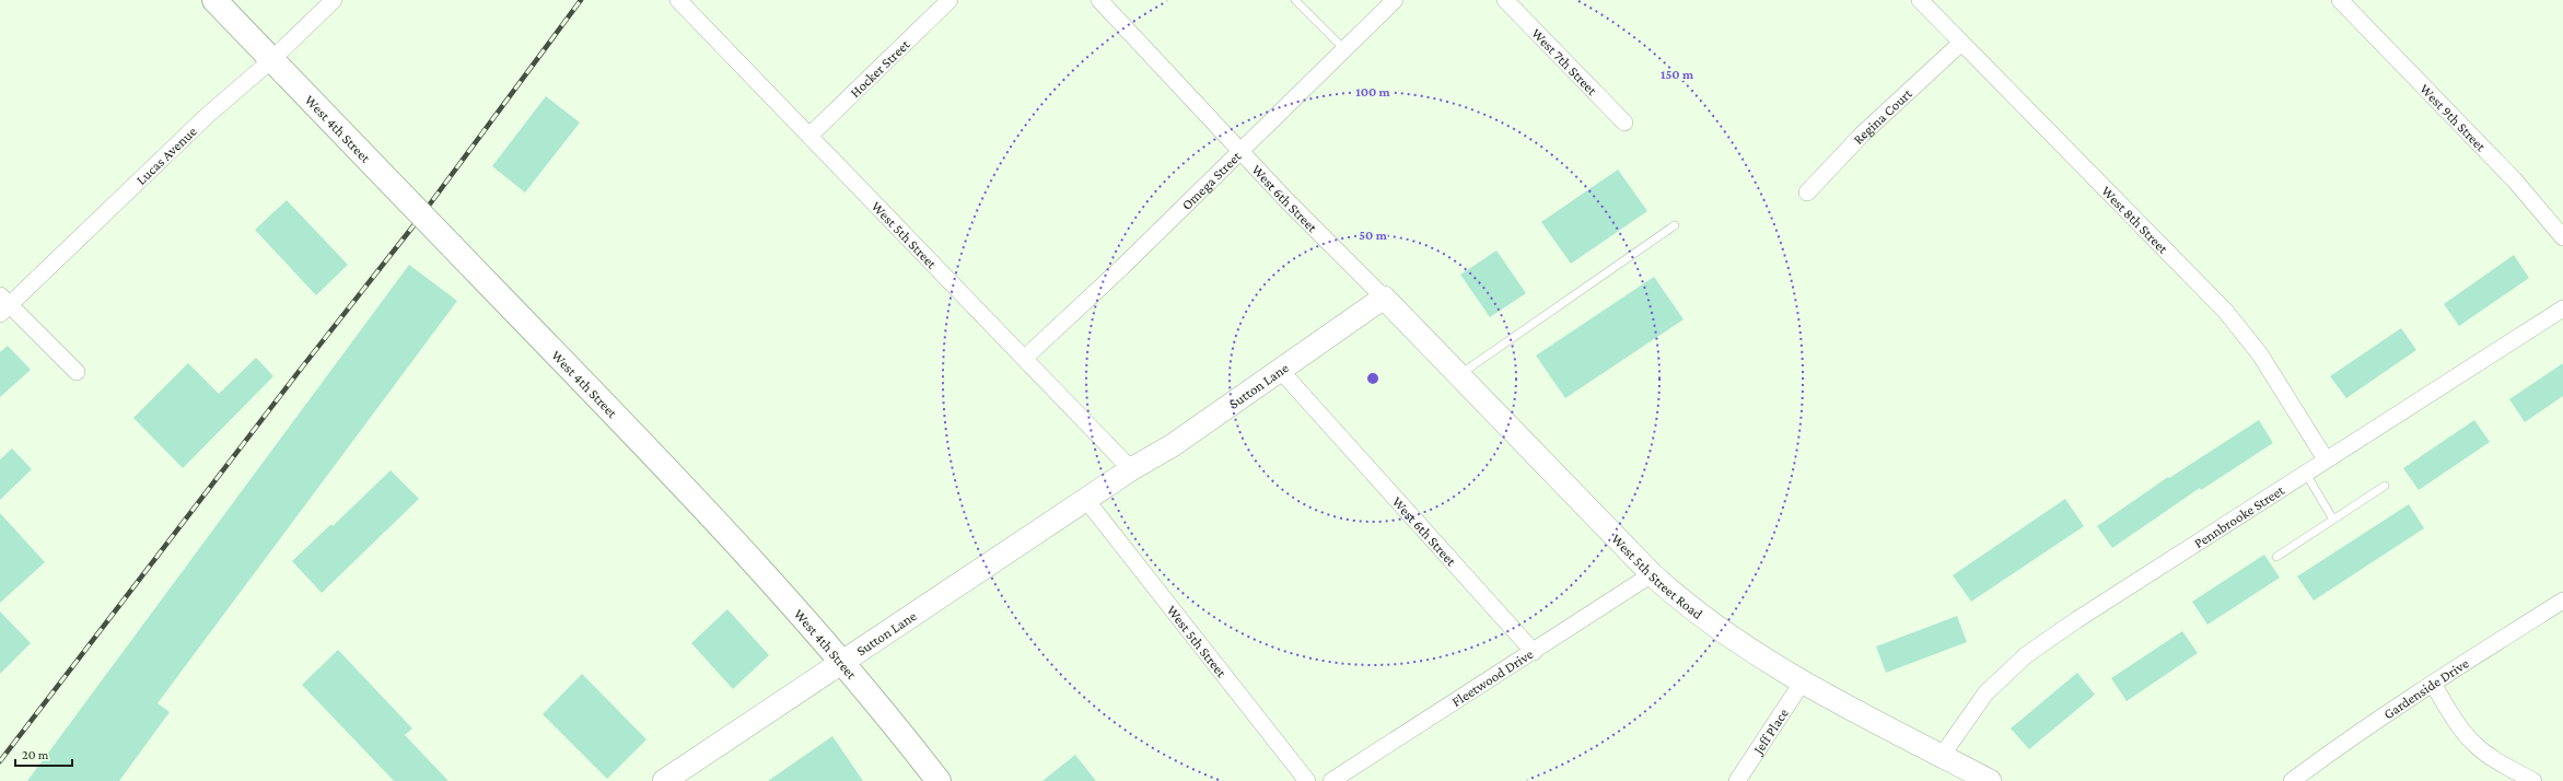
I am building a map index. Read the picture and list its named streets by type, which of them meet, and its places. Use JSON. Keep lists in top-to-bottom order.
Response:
{
  "streets": {
    "main road": ["West 4th Street"],
    "street": [
      "West 7th Street",
      "Hocker Street",
      "Regina Court",
      "West 9th Street",
      "Lucas Avenue",
      "Omega Street",
      "West 6th Street",
      "West 8th Street",
      "West 5th Street",
      "Sutton Lane",
      "Pennbrooke Street",
      "West 5th Street Road",
      "Fleetwood Drive",
      "Gardenside Drive",
      "Jeff Place"
    ]
  },
  "crossings": [
    ["Hocker Street", "West 5th Street"],
    ["Regina Court", "West 8th Street"],
    ["West 4th Street", "Lucas Avenue"],
    ["West 4th Street", "Sutton Lane"],
    ["Omega Street", "West 6th Street"],
    ["Omega Street", "West 5th Street"],
    ["West 6th Street", "Sutton Lane"],
    ["West 6th Street", "West 5th Street Road"],
    ["West 6th Street", "Fleetwood Drive"],
    ["West 8th Street", "Pennbrooke Street"],
    ["West 5th Street", "Sutton Lane"],
    ["Sutton Lane", "West 5th Street Road"],
    ["Pennbrooke Street", "West 5th Street Road"],
    ["West 5th Street Road", "Fleetwood Drive"],
    ["West 5th Street Road", "Jeff Place"]
  ],
  "scale_bar": "20 m",
  "rings": ["150 m", "100 m", "50 m"]
}
